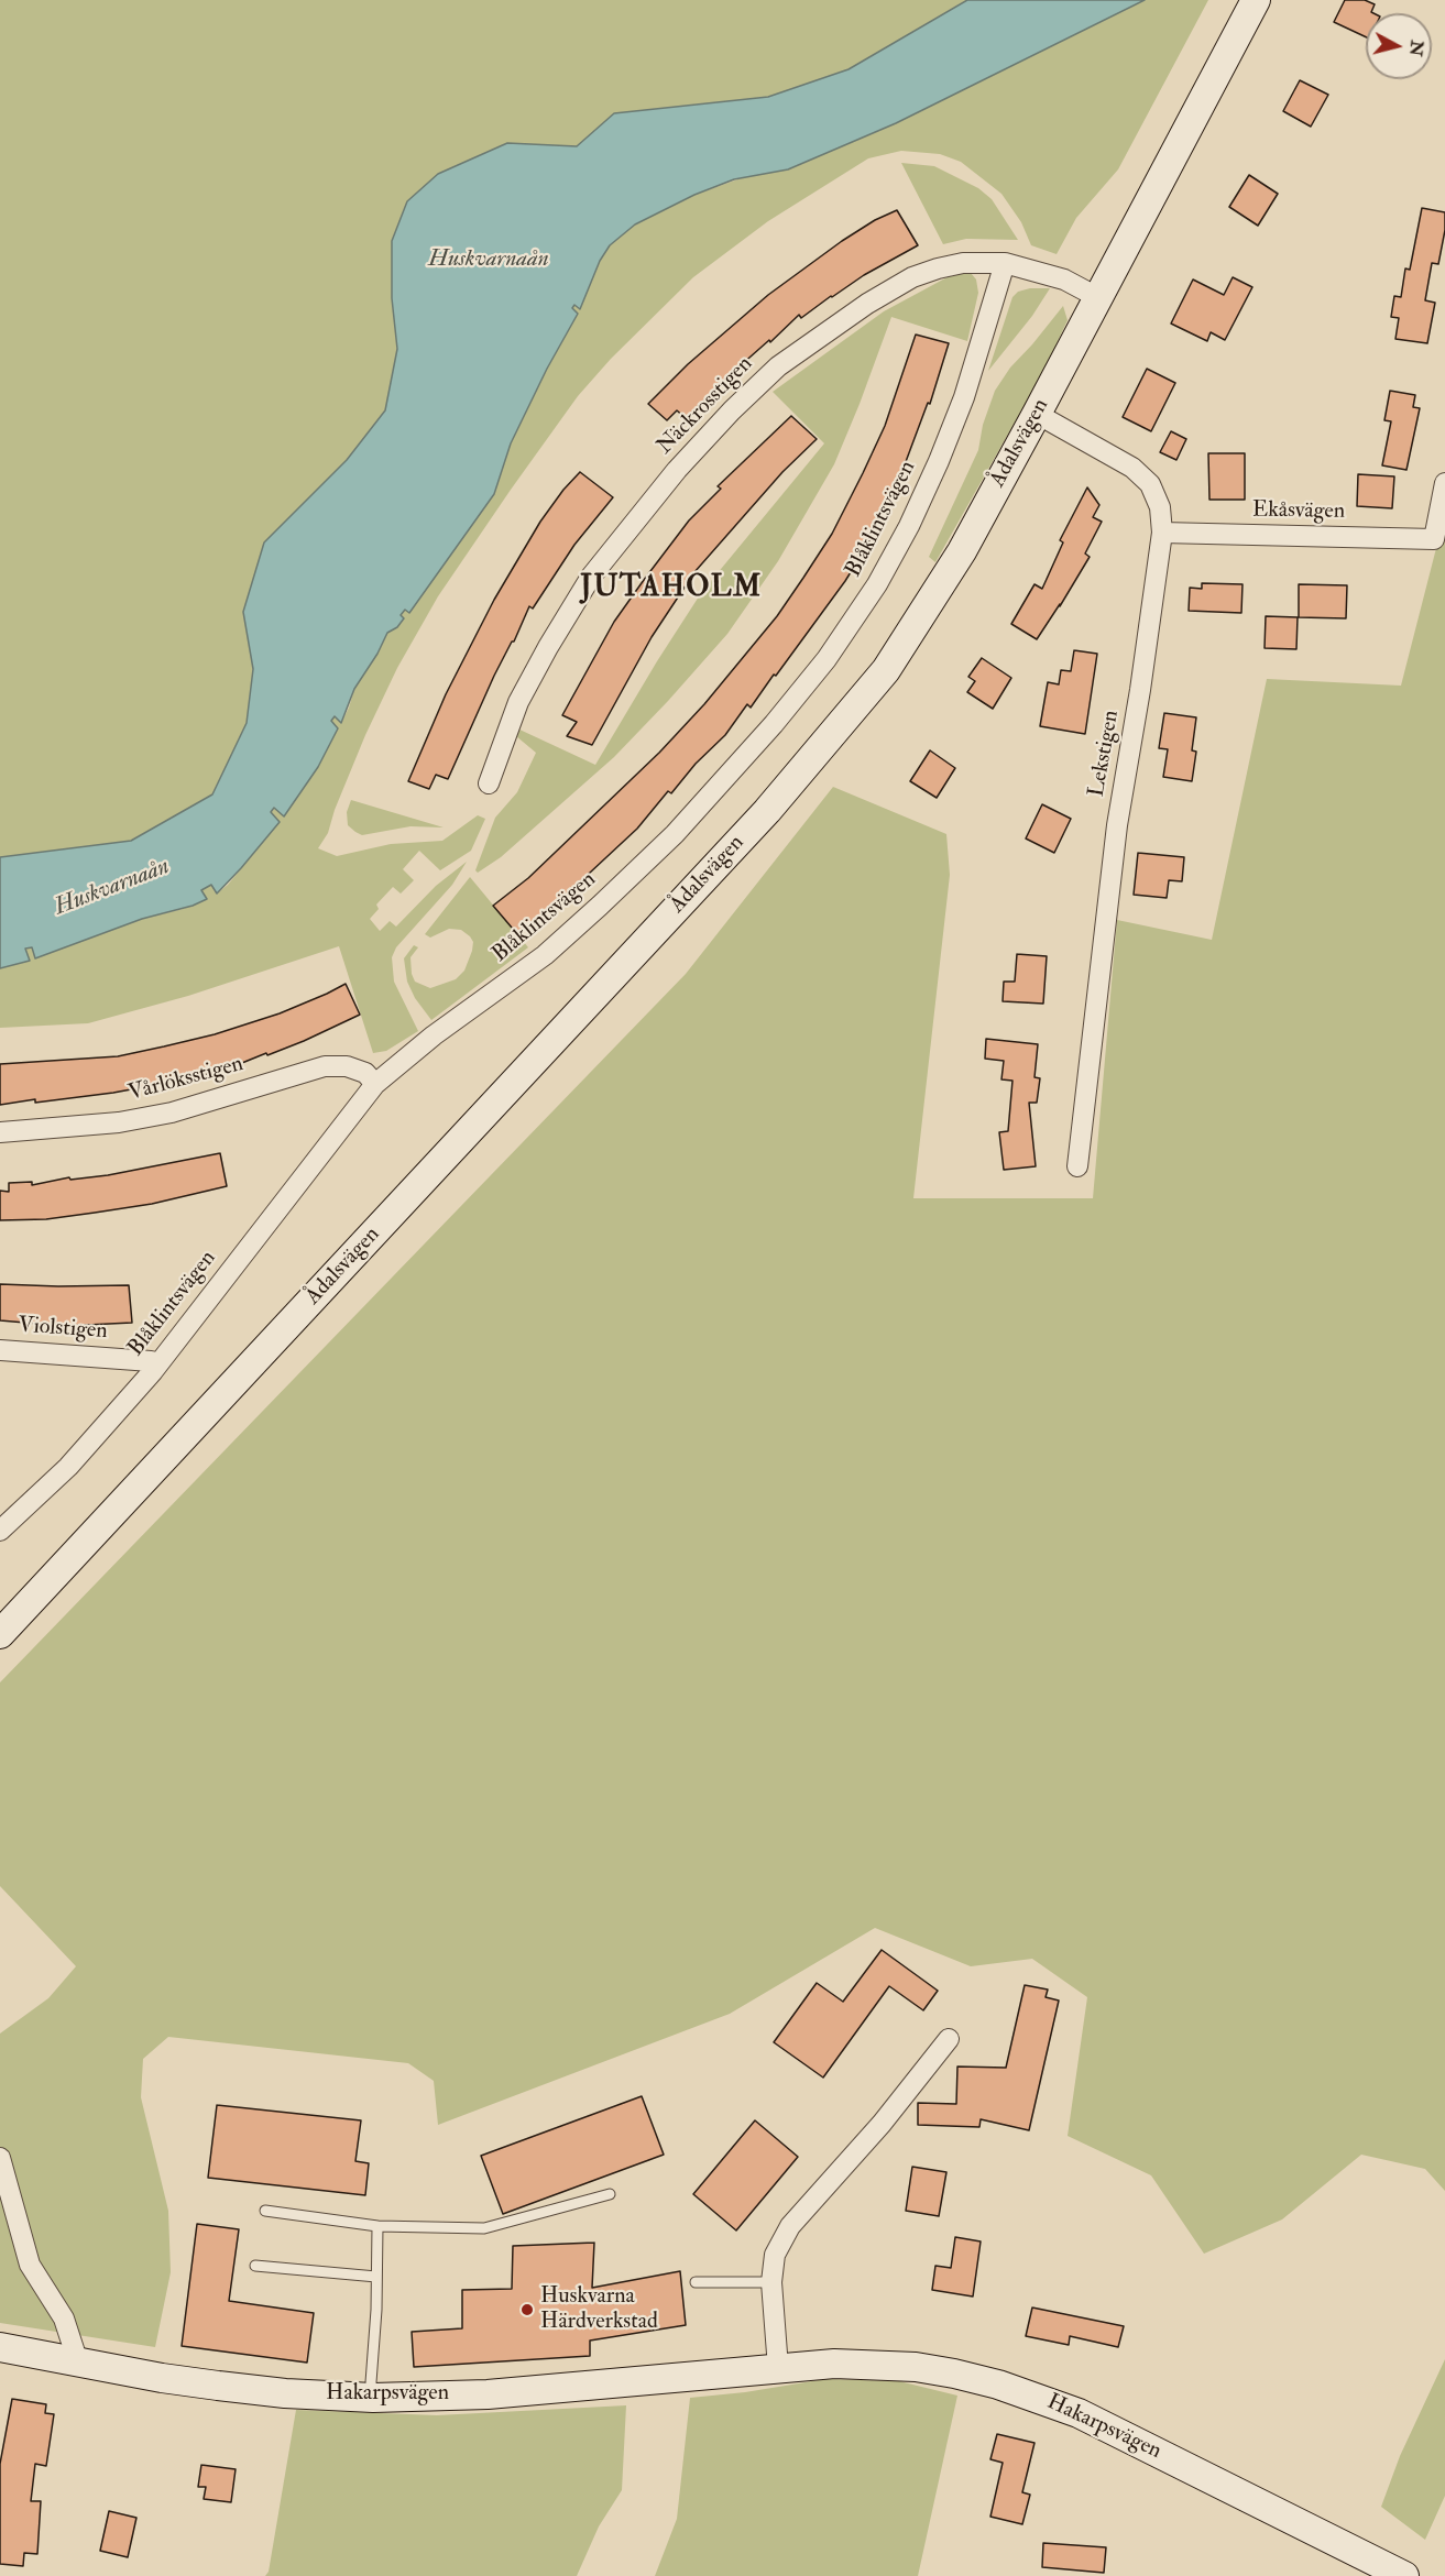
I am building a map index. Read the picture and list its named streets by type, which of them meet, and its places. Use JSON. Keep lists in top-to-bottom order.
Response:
{
  "streets": {
    "main road": ["Ådalsvägen", "Hakarpsvägen"],
    "street": [
      "Näckrosstigen",
      "Ekåsvägen",
      "Blåklintsvägen",
      "Lekstigen",
      "Vårlöksstigen",
      "Violstigen"
    ]
  },
  "crossings": [
    ["Näckrosstigen", "Ådalsvägen"],
    ["Näckrosstigen", "Blåklintsvägen"],
    ["Ådalsvägen", "Lekstigen"],
    ["Ekåsvägen", "Lekstigen"],
    ["Blåklintsvägen", "Vårlöksstigen"],
    ["Blåklintsvägen", "Violstigen"]
  ],
  "districts": ["JUTAHOLM"],
  "water": ["Huskvarnaån"],
  "places": ["Huskvarna Härdverkstad"],
  "north": "right"
}
